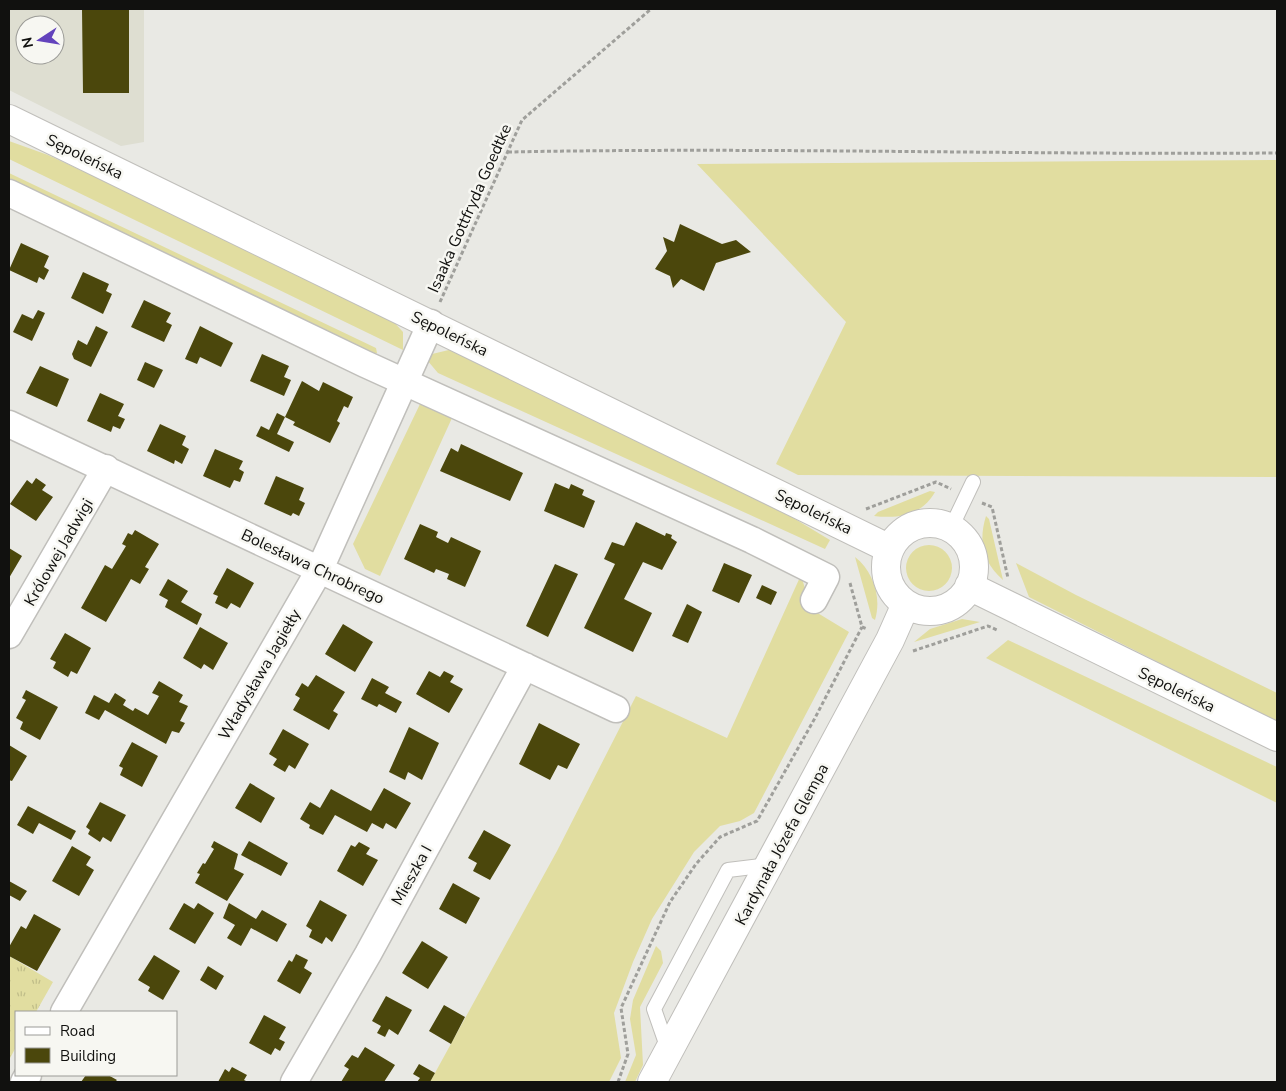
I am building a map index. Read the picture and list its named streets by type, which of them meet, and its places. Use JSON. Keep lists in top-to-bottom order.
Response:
{
  "streets": {
    "main road": ["Sępoleńska", "Kardynała Józefa Glempa"],
    "street": [
      "Królowej Jadwigi",
      "Bolesława Chrobrego",
      "Władysława Jagiełły",
      "Mieszka I"
    ],
    "path": ["Isaaka Gottfryda Goedtke"]
  },
  "crossings": [
    ["Sępoleńska", "Isaaka Gottfryda Goedtke"],
    ["Sępoleńska", "Władysława Jagiełły"],
    ["Sępoleńska", "Kardynała Józefa Glempa"],
    ["Isaaka Gottfryda Goedtke", "Władysława Jagiełły"],
    ["Królowej Jadwigi", "Bolesława Chrobrego"],
    ["Bolesława Chrobrego", "Władysława Jagiełły"],
    ["Bolesława Chrobrego", "Mieszka I"]
  ],
  "legend": ["Road", "Building"],
  "north": "left"
}
